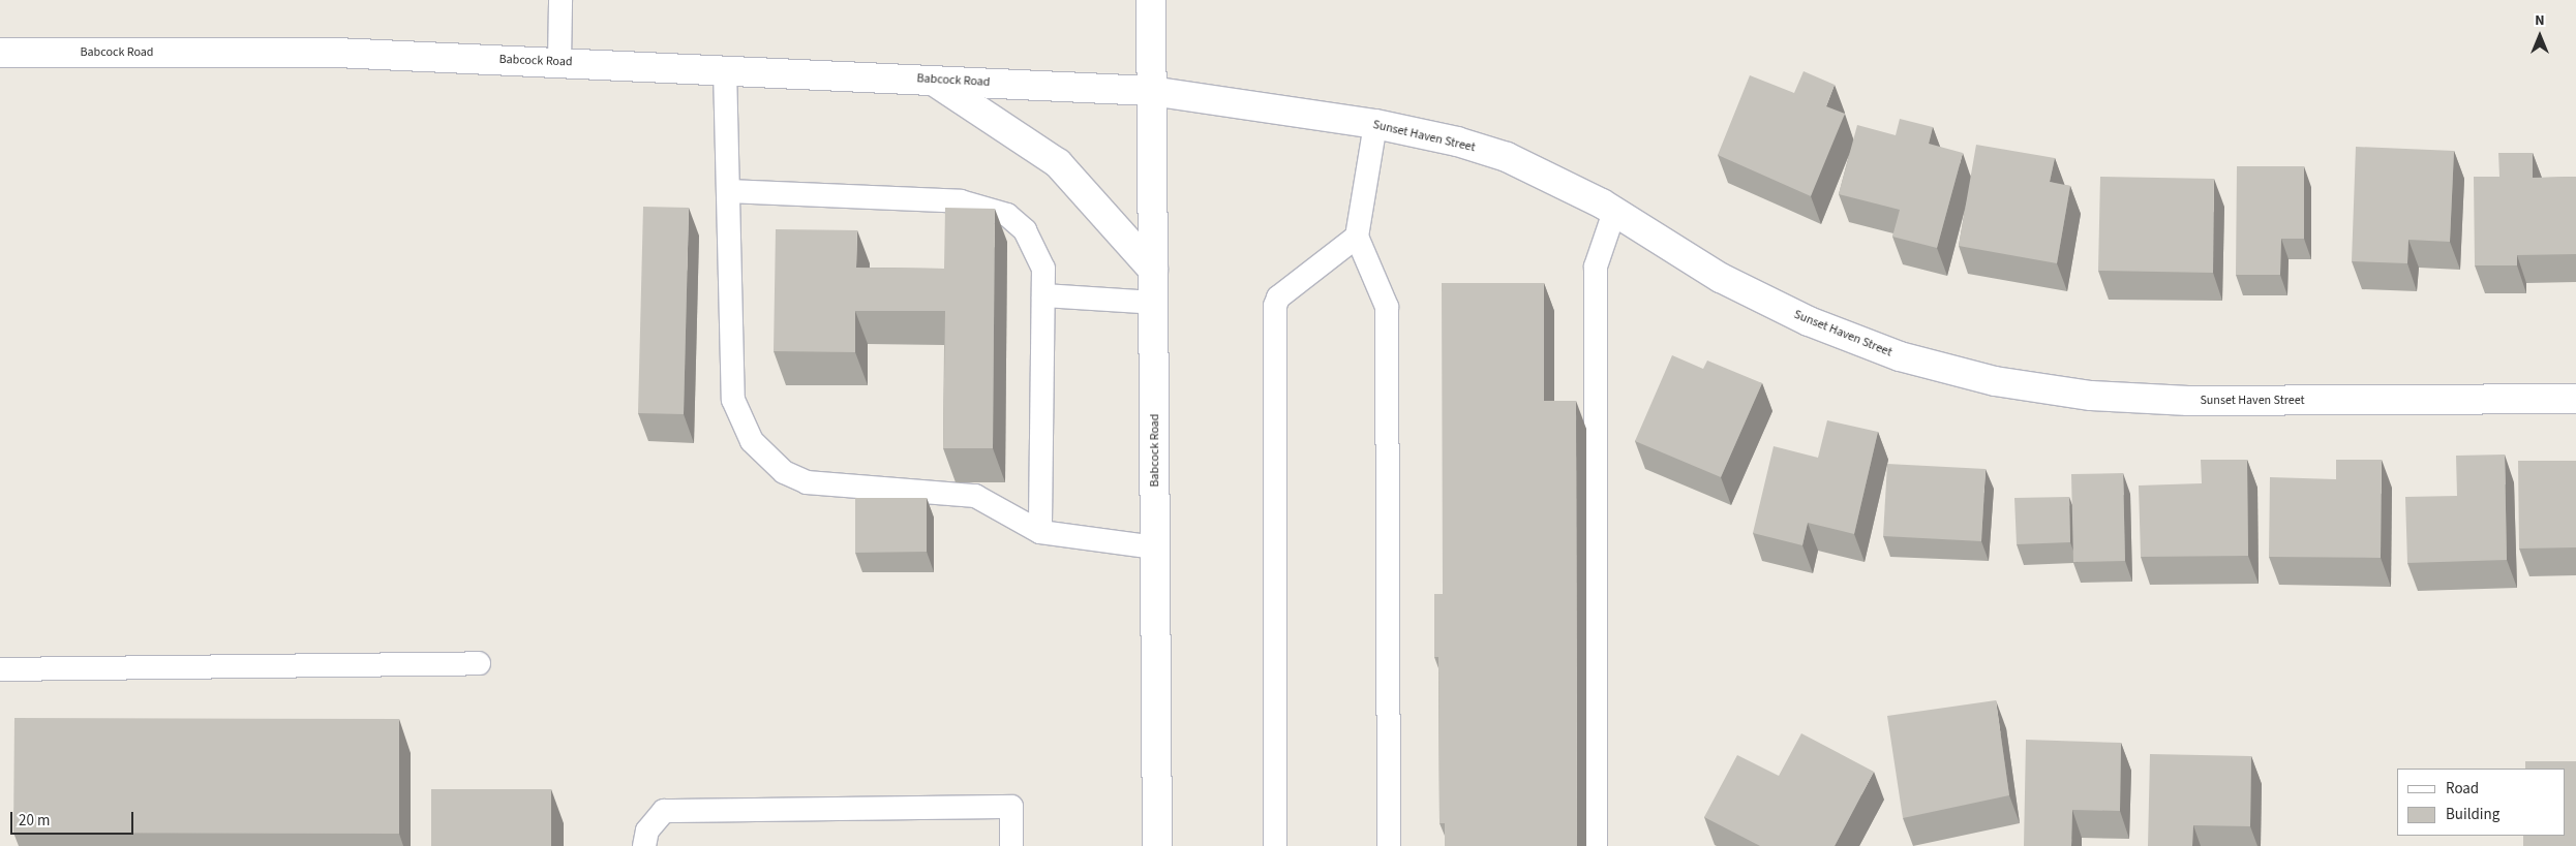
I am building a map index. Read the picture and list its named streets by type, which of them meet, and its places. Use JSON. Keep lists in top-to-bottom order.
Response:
{
  "streets": {
    "main road": ["Babcock Road", "Sunset Haven Street"]
  },
  "crossings": [
    ["Babcock Road", "Sunset Haven Street"]
  ],
  "legend": ["Road", "Building"],
  "scale_bar": "20 m",
  "north": "top"
}
